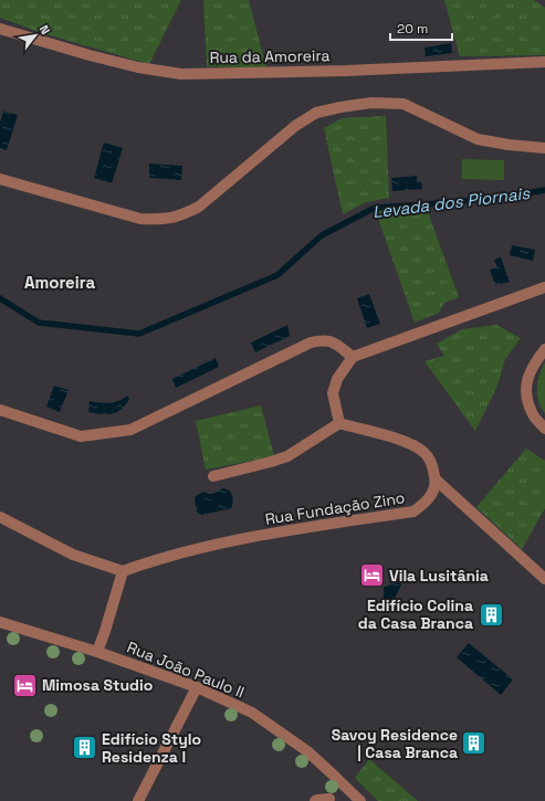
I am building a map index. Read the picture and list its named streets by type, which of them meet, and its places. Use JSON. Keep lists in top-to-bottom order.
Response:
{
  "streets": {
    "street": ["Rua da Amoreira", "Rua Fundação Zino", "Rua João Paulo II"]
  },
  "districts": ["Amoreira"],
  "water": ["Levada dos Piornais"],
  "places": {
    "hotel": ["Vila Lusitânia", "Mimosa Studio"],
    "building": ["Edifício Colina da Casa Branca", "Savoy Residence | Casa Branca", "Edifício Stylo Residenza I"]
  },
  "scale_bar": "20 m",
  "north": "top right"
}
